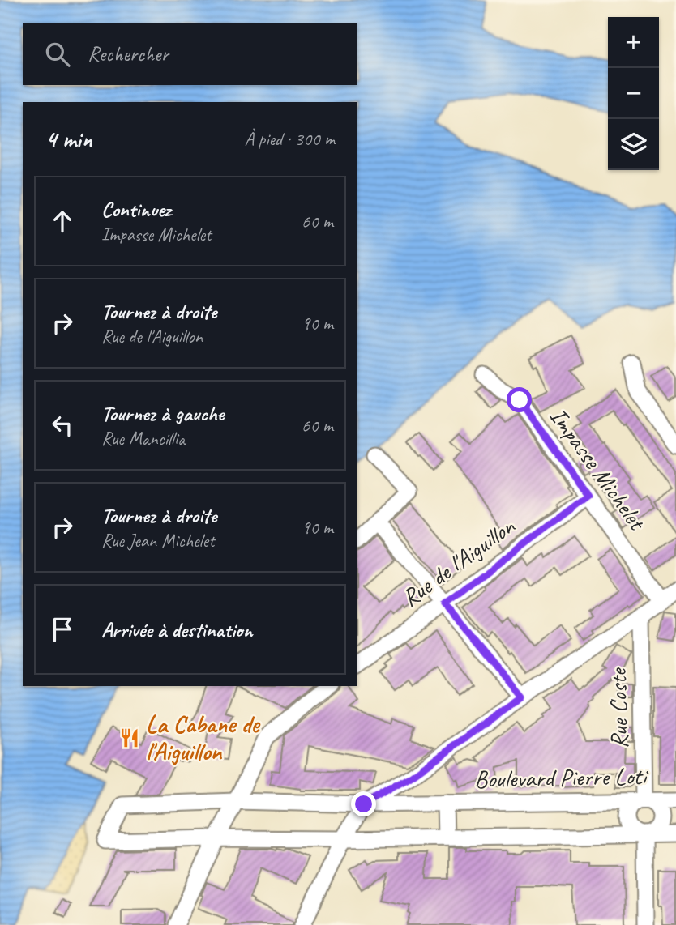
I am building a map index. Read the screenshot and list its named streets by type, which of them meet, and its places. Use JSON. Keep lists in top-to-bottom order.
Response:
{
  "streets": {
    "street": [
      "Impasse Michelet",
      "Rue de l'Aiguillon",
      "Rue Coste",
      "Boulevard Pierre Loti"
    ]
  },
  "crossings": [
    ["Impasse Michelet", "Rue de l'Aiguillon"],
    ["Rue Coste", "Boulevard Pierre Loti"]
  ],
  "places": {
    "restaurant": ["La Cabane de l'Aiguillon"]
  },
  "page": {
    "map_buttons": ["+", "−"],
    "search": "Rechercher",
    "heading": ["4 min", "À pied · 300 m"],
    "list": [
      ["Continuez", "Impasse Michelet", "60 m"],
      ["Tournez à droite", "Rue de l'Aiguillon", "90 m"],
      ["Tournez à gauche", "Rue Mancillia", "60 m"],
      ["Tournez à droite", "Rue Jean Michelet", "90 m"],
      "Arrivée à destination"
    ]
  }
}
